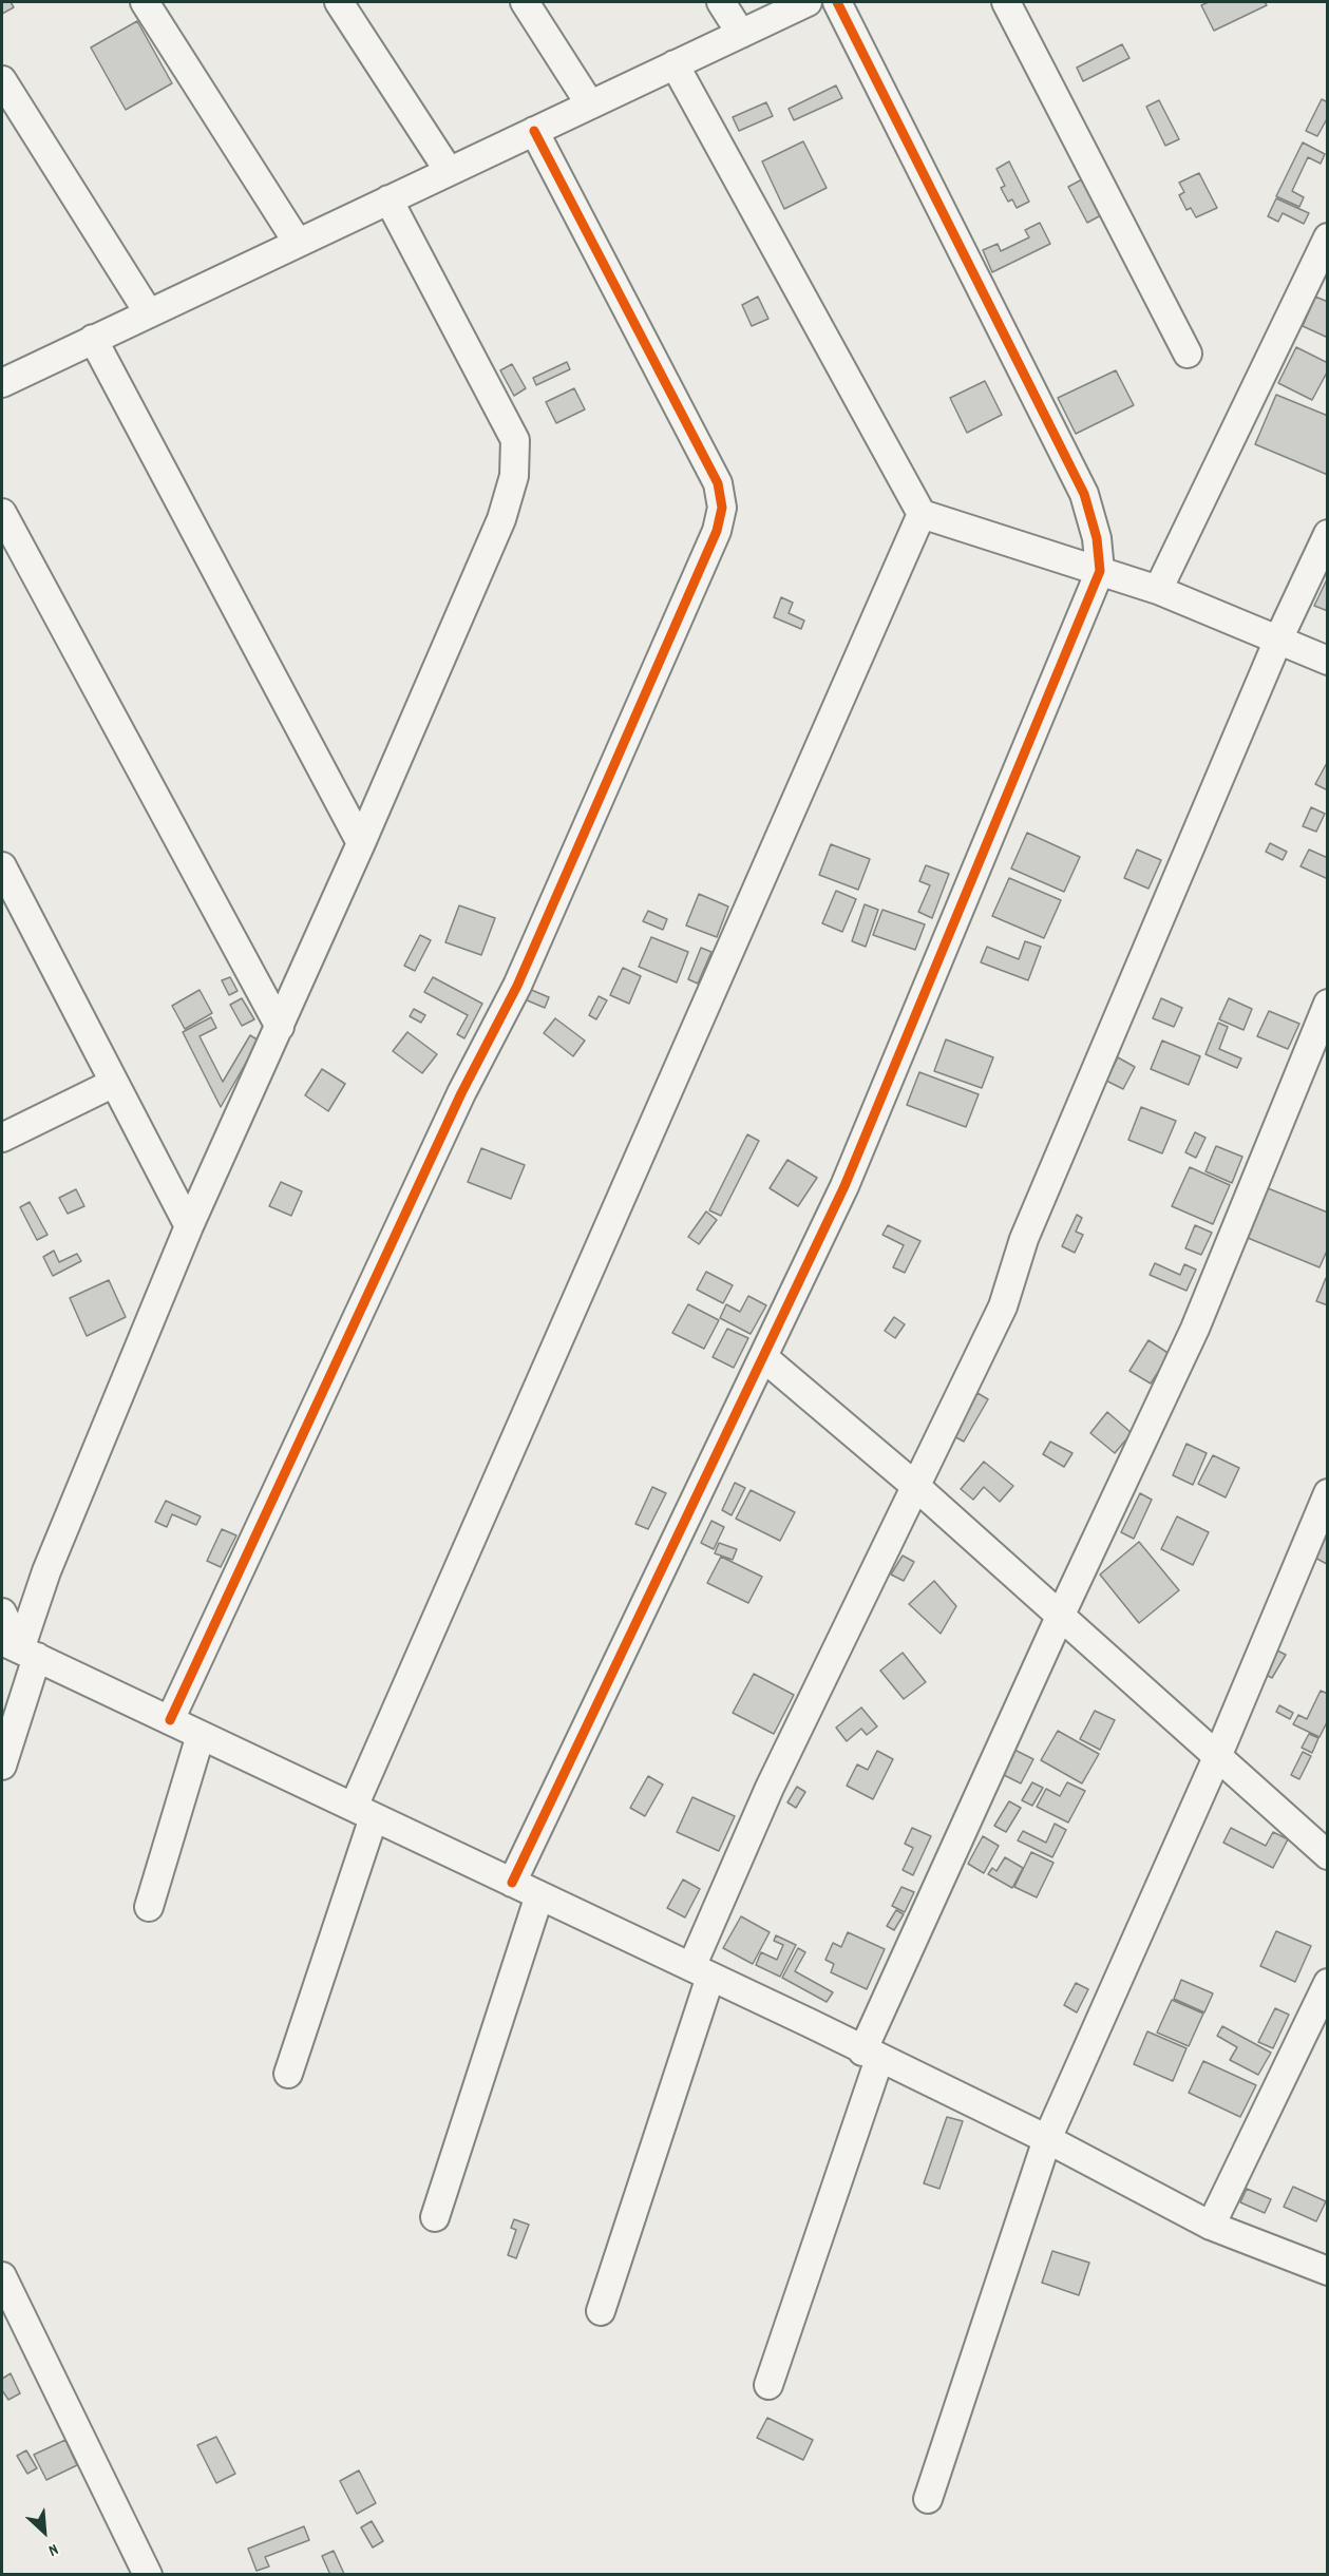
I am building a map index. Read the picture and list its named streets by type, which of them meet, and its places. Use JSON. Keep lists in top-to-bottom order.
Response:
{
  "north": "bottom right"
}
